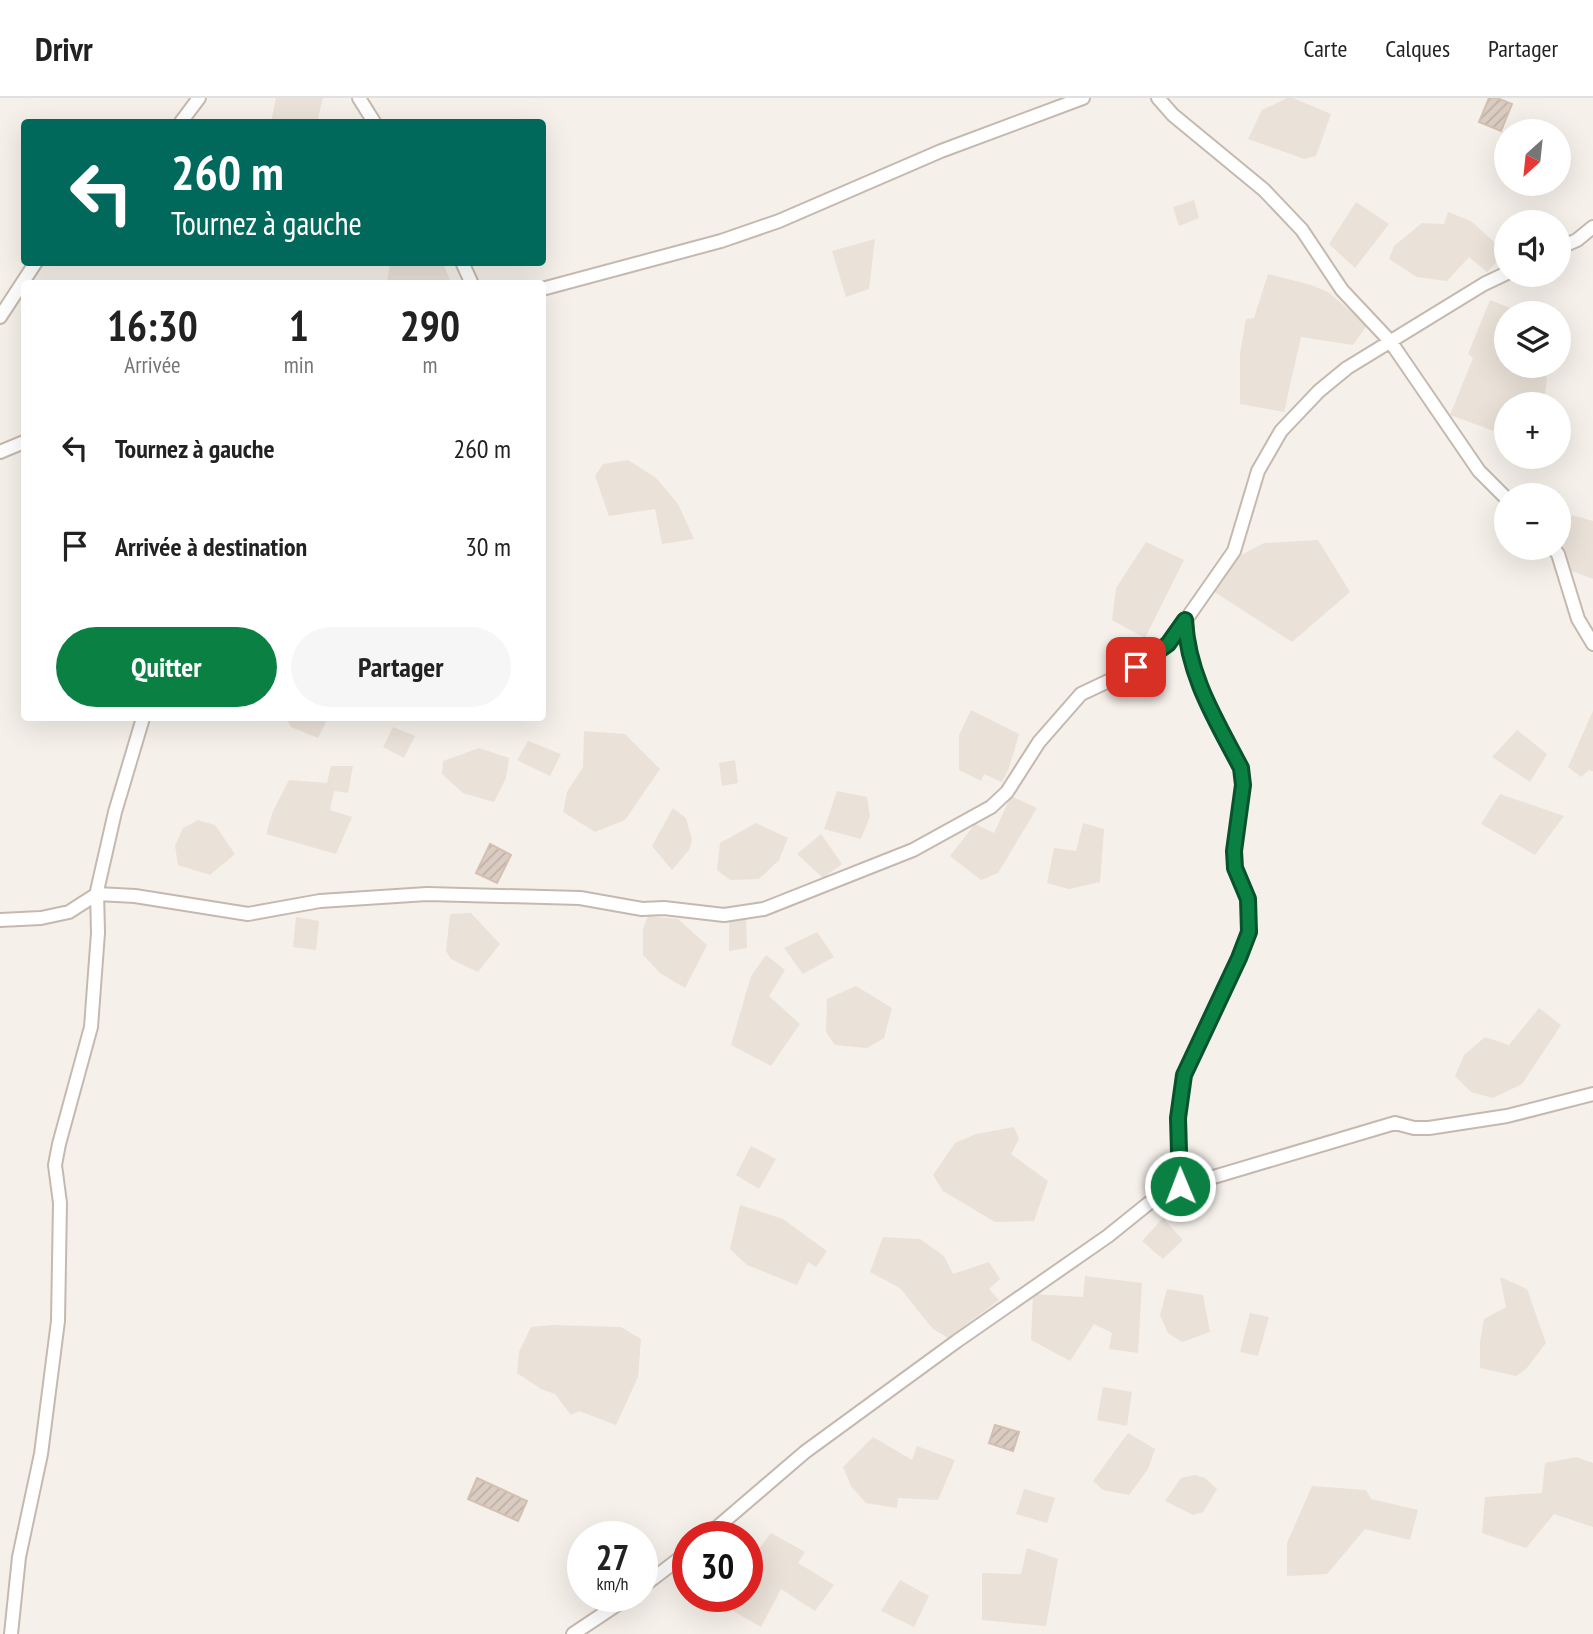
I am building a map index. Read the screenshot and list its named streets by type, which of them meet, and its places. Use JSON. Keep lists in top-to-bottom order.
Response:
{
  "north": "bottom left",
  "page": {
    "header": "Drivr",
    "nav": ["Carte", "Calques", "Partager"],
    "map_buttons": ["+", "−"],
    "turn": ["260 m", "Tournez à gauche"],
    "eta": [
      "16:30",
      "Arrivée",
      "1",
      "min",
      "290",
      "m"
    ],
    "list": [
      {
        "name": "Tournez à gauche",
        "value": "260 m"
      },
      {
        "name": "Arrivée à destination",
        "value": "30 m"
      }
    ],
    "buttons": ["Quitter", "Partager"],
    "speed": "27 km/h",
    "limit": "30"
  }
}
